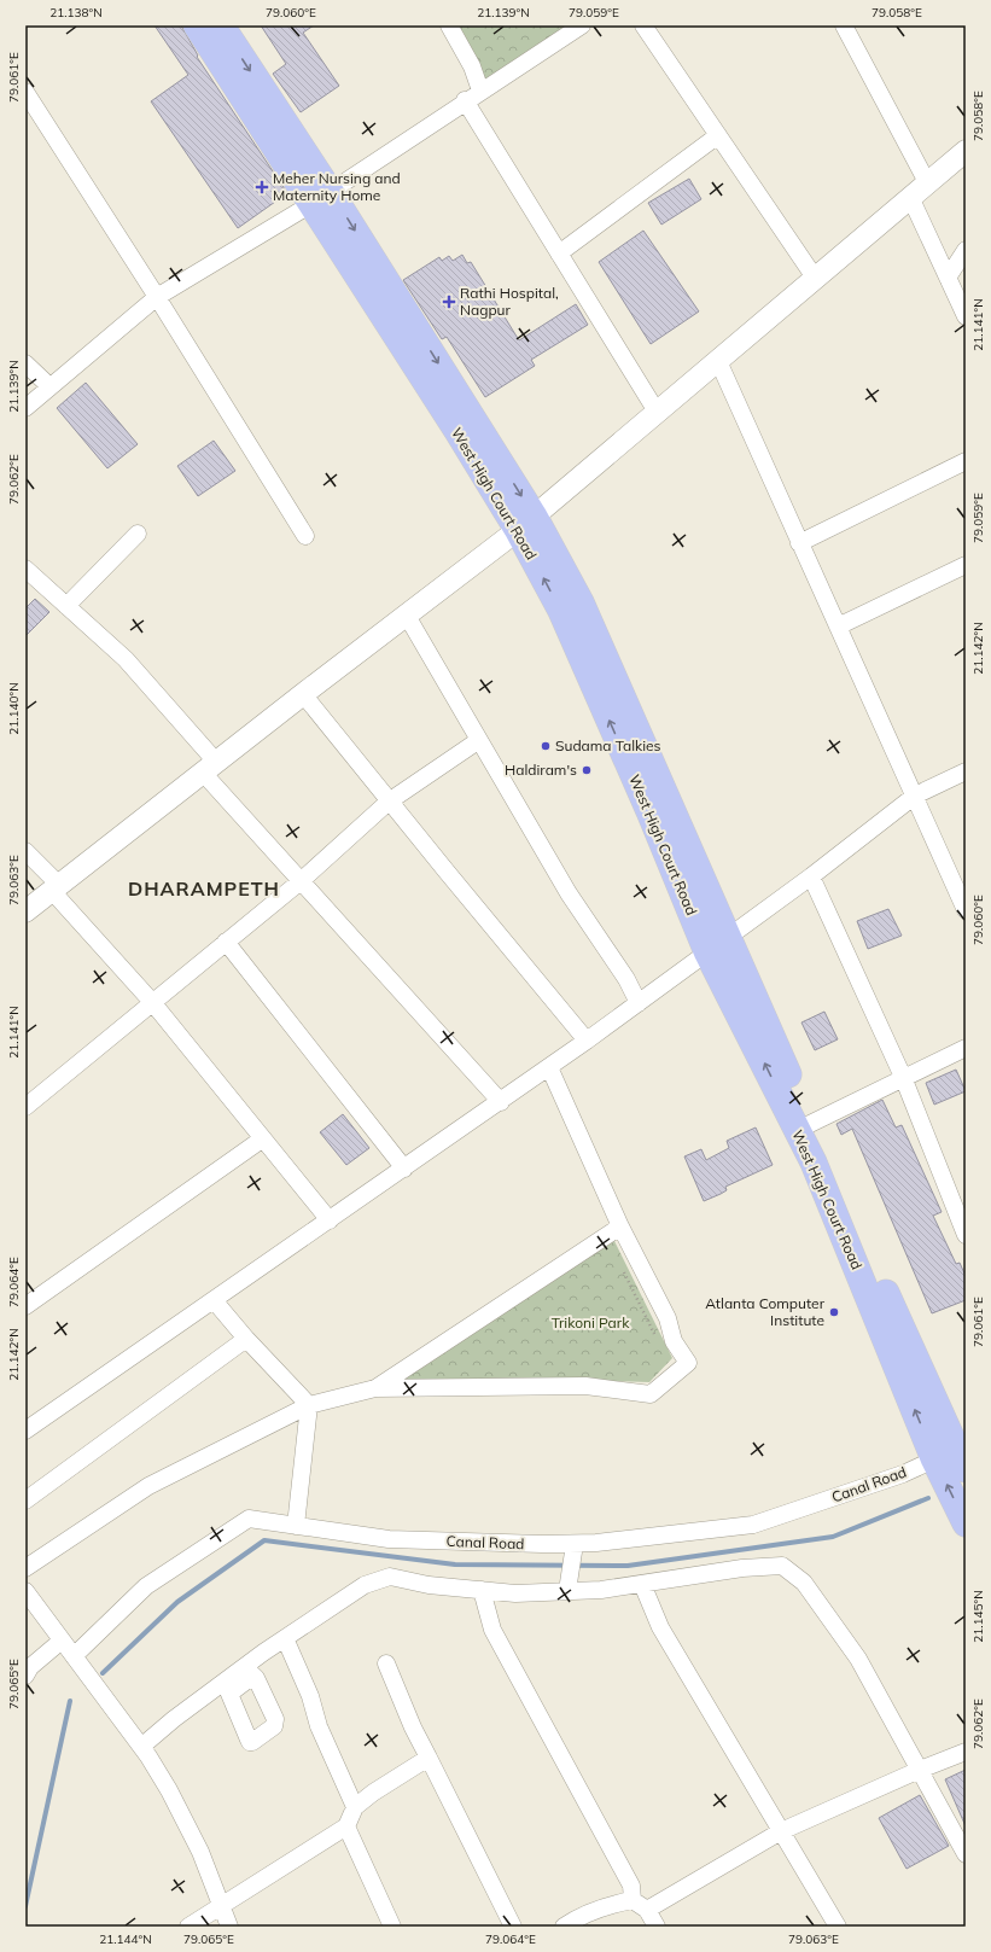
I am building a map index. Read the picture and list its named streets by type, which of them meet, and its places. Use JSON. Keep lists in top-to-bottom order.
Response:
{
  "streets": {
    "main road": ["West High Court Road"],
    "street": ["Canal Road"]
  },
  "crossings": [
    ["West High Court Road", "Canal Road"]
  ],
  "districts": ["DHARAMPETH"],
  "parks": ["Trikoni Park"],
  "places": {
    "health": ["Meher Nursing and Maternity Home", "Rathi Hospital, Nagpur"],
    "other": ["Sudama Talkies", "Haldiram's", "Atlanta Computer Institute"]
  },
  "coordinates": [
    "21.138°N",
    "79.060°E",
    "21.139°N",
    "79.059°E",
    "79.058°E",
    "79.061°E",
    "21.141°N",
    "79.062°E",
    "21.142°N",
    "21.140°N",
    "79.063°E",
    "79.064°E",
    "21.145°N",
    "79.065°E",
    "21.144°N"
  ]
}
